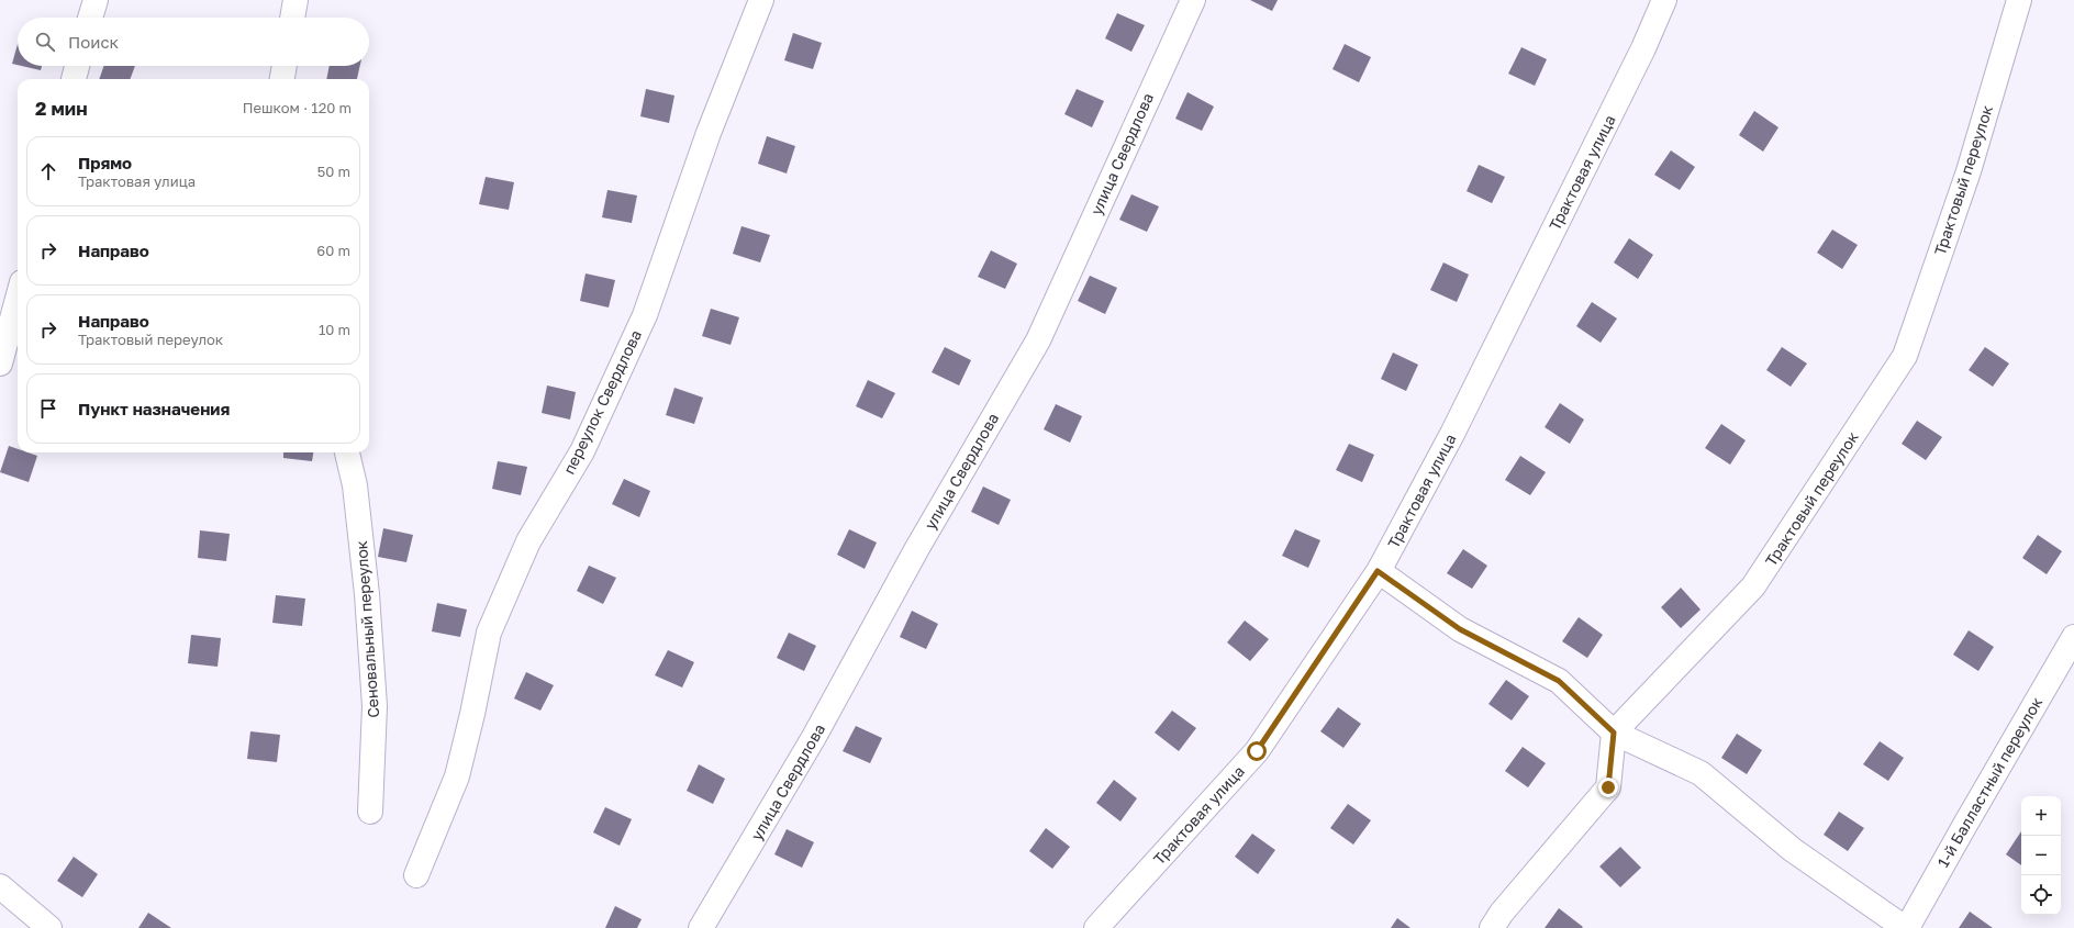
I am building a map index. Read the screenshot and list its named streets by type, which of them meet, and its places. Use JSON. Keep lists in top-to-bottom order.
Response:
{
  "streets": {
    "street": [
      "улица Свердлова",
      "Трактовая улица",
      "Трактовый переулок",
      "переулок Свердлова",
      "Сеновальный переулок",
      "1-й Балластный переулок"
    ]
  },
  "page": {
    "search": "Поиск",
    "heading": ["2 мин", "Пешком · 120 m"],
    "list": [
      ["Прямо", "Трактовая улица", "50 m"],
      ["Направо", "60 m"],
      ["Направо", "Трактовый переулок", "10 m"],
      "Пункт назначения"
    ],
    "map_buttons": ["+", "−"]
  }
}
